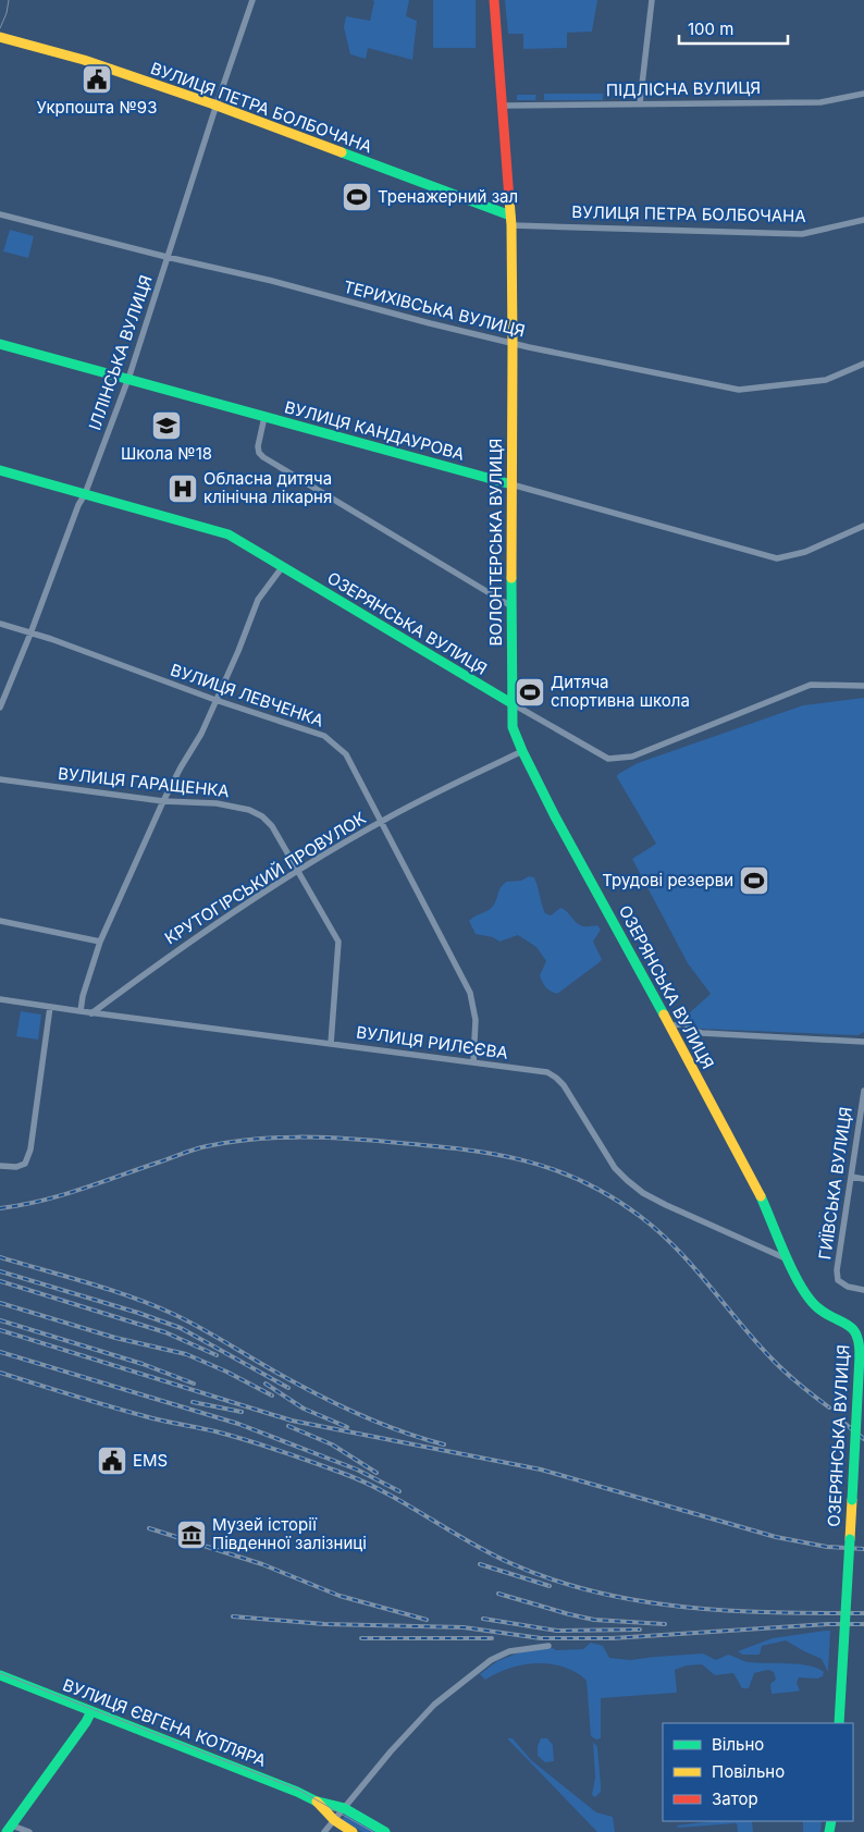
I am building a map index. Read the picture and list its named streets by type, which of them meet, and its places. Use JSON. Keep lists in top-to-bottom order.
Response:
{
  "streets": {
    "main road": [
      "ВУЛИЦЯ ПЕТРА БОЛБОЧАНА",
      "ВУЛИЦЯ КАНДАУРОВА",
      "ВОЛОНТЕРСЬКА ВУЛИЦЯ",
      "ОЗЕРЯНСЬКА ВУЛИЦЯ",
      "ВУЛИЦЯ ЄВГЕНА КОТЛЯРА"
    ],
    "street": [
      "ПІДЛІСНА ВУЛИЦЯ",
      "ТЕРИХІВСЬКА ВУЛИЦЯ",
      "ІЛЛІНСЬКА ВУЛИЦЯ",
      "ВУЛИЦЯ ЛЕВЧЕНКА",
      "ВУЛИЦЯ ГАРАЩЕНКА",
      "КРУТОГІРСЬКИЙ ПРОВУЛОК",
      "ВУЛИЦЯ РИЛЄЄВА",
      "ГИЇВСЬКА ВУЛИЦЯ"
    ]
  },
  "crossings": [
    ["ПІДЛІСНА ВУЛИЦЯ", "ВОЛОНТЕРСЬКА ВУЛИЦЯ"],
    ["ВУЛИЦЯ ПЕТРА БОЛБОЧАНА", "ІЛЛІНСЬКА ВУЛИЦЯ"],
    ["ВУЛИЦЯ ПЕТРА БОЛБОЧАНА", "ВОЛОНТЕРСЬКА ВУЛИЦЯ"],
    ["ТЕРИХІВСЬКА ВУЛИЦЯ", "ІЛЛІНСЬКА ВУЛИЦЯ"],
    ["ТЕРИХІВСЬКА ВУЛИЦЯ", "ВОЛОНТЕРСЬКА ВУЛИЦЯ"],
    ["ІЛЛІНСЬКА ВУЛИЦЯ", "ВУЛИЦЯ КАНДАУРОВА"],
    ["ІЛЛІНСЬКА ВУЛИЦЯ", "ОЗЕРЯНСЬКА ВУЛИЦЯ"],
    ["ІЛЛІНСЬКА ВУЛИЦЯ", "ВУЛИЦЯ ЛЕВЧЕНКА"],
    ["ВУЛИЦЯ КАНДАУРОВА", "ВОЛОНТЕРСЬКА ВУЛИЦЯ"],
    ["ВОЛОНТЕРСЬКА ВУЛИЦЯ", "ОЗЕРЯНСЬКА ВУЛИЦЯ"],
    ["ОЗЕРЯНСЬКА ВУЛИЦЯ", "КРУТОГІРСЬКИЙ ПРОВУЛОК"],
    ["ОЗЕРЯНСЬКА ВУЛИЦЯ", "ВУЛИЦЯ РИЛЄЄВА"],
    ["ВУЛИЦЯ ЛЕВЧЕНКА", "КРУТОГІРСЬКИЙ ПРОВУЛОК"],
    ["ВУЛИЦЯ ЛЕВЧЕНКА", "ВУЛИЦЯ РИЛЄЄВА"],
    ["ВУЛИЦЯ ГАРАЩЕНКА", "КРУТОГІРСЬКИЙ ПРОВУЛОК"],
    ["ВУЛИЦЯ ГАРАЩЕНКА", "ВУЛИЦЯ РИЛЄЄВА"],
    ["КРУТОГІРСЬКИЙ ПРОВУЛОК", "ВУЛИЦЯ РИЛЄЄВА"]
  ],
  "places": {
    "public building": ["Укрпошта №93", "EMS"],
    "sports": ["Тренажерний зал", "Дитяча спортивна школа", "Трудові резерви"],
    "school or university": ["Школа №18"],
    "hospital": ["Обласна дитяча клінічна лікарня"],
    "museum": ["Музей історії Південної залізниці"]
  },
  "legend": ["Вільно", "Повільно", "Затор"],
  "scale_bar": "100 m"
}
